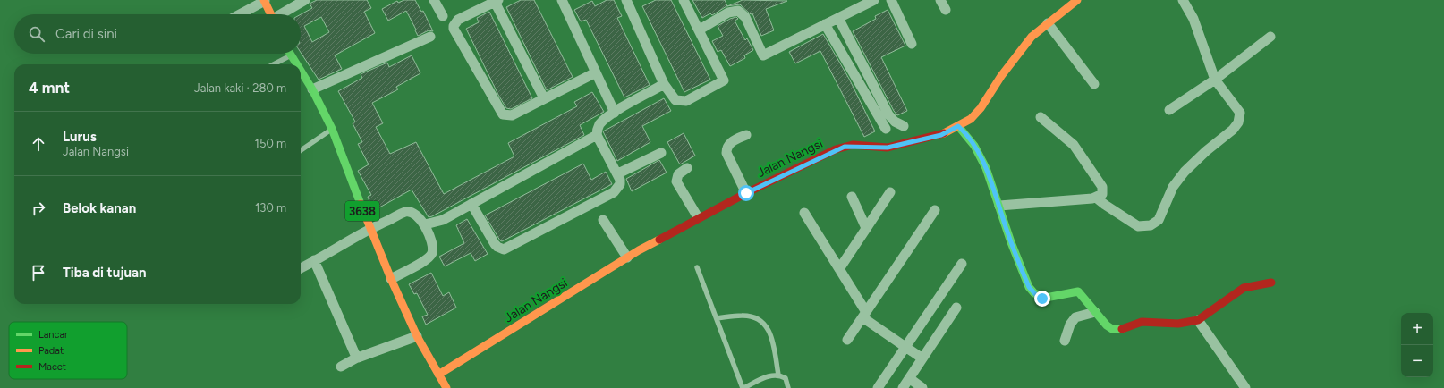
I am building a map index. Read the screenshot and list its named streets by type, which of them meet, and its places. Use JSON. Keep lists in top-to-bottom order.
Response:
{
  "streets": {
    "street": ["Jalan Nangsi", "3638"]
  },
  "crossings": [
    ["Jalan Nangsi", "3638"]
  ],
  "legend": ["Lancar", "Padat", "Macet"],
  "page": {
    "search": "Cari di sini",
    "heading": ["4 mnt", "Jalan kaki · 280 m"],
    "list": [
      ["Lurus", "Jalan Nangsi", "150 m"],
      ["Belok kanan", "130 m"],
      "Tiba di tujuan"
    ],
    "map_buttons": ["+", "−"]
  }
}
